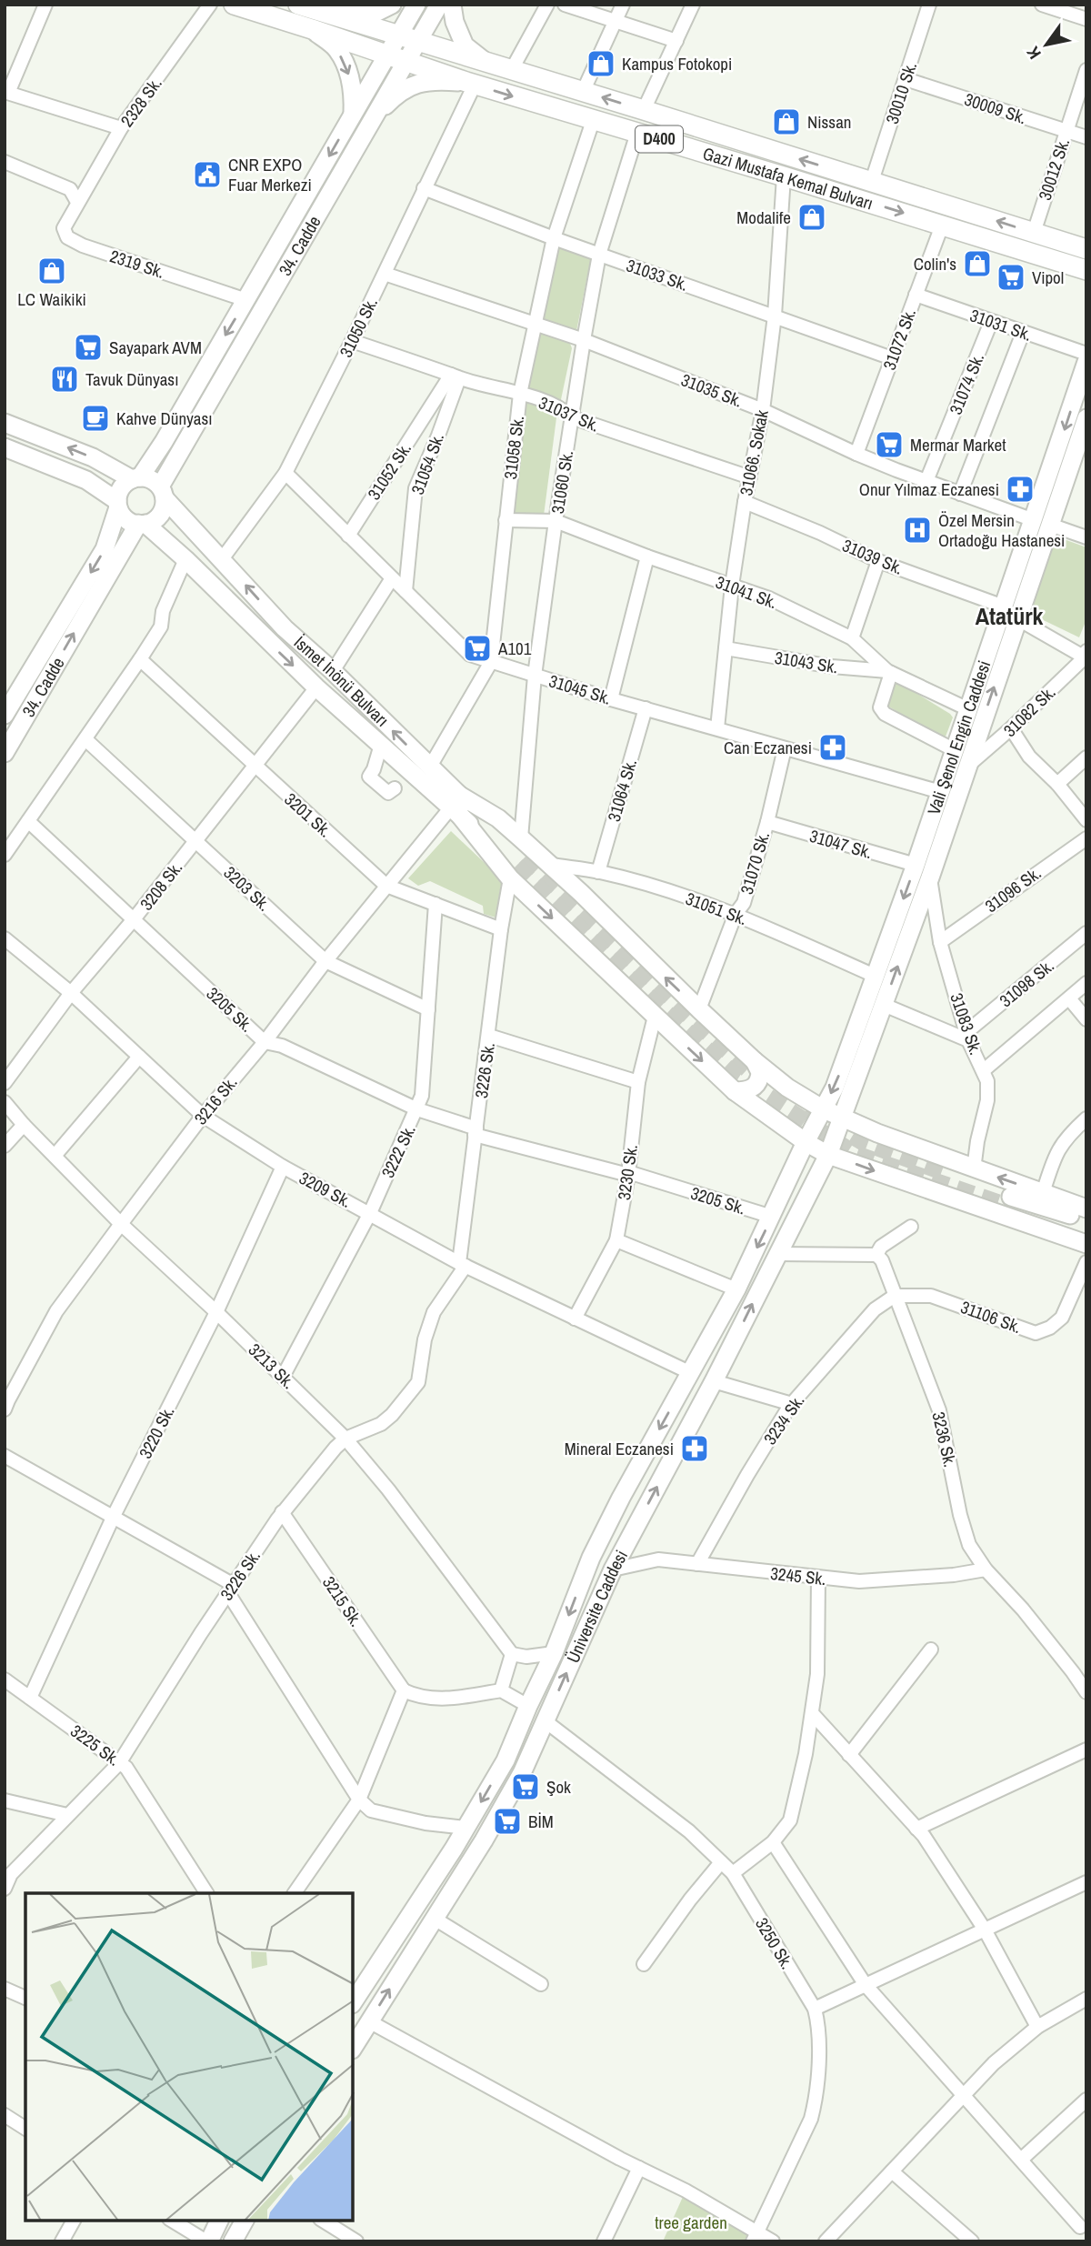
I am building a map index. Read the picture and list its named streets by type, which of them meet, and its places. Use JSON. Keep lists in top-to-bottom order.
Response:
{
  "streets": {
    "highway": ["D400", "Gazi Mustafa Kemal Bulvarı"],
    "main road": [
      "34. Cadde",
      "İsmet İnönü Bulvarı",
      "Vali Şenol Engin Caddesi",
      "Üniversite Caddesi"
    ],
    "street": [
      "30010 Sk.",
      "2328 Sk.",
      "30009 Sk.",
      "30012 Sk.",
      "2319 Sk.",
      "31033 Sk.",
      "31031 Sk.",
      "31050 Sk.",
      "31072 Sk.",
      "31074 Sk.",
      "31035 Sk.",
      "31037 Sk.",
      "31058 Sk.",
      "31066. Sokak",
      "31054 Sk.",
      "31052 Sk.",
      "31060 Sk.",
      "31039 Sk.",
      "31041 Sk.",
      "31043 Sk.",
      "31045 Sk.",
      "31082 Sk.",
      "31064 Sk.",
      "3201 Sk.",
      "31047 Sk.",
      "31070 Sk.",
      "3208 Sk.",
      "3203 Sk.",
      "31096 Sk.",
      "31051 Sk.",
      "31098 Sk.",
      "3205 Sk.",
      "31083 Sk.",
      "3226 Sk.",
      "3216 Sk.",
      "3222 Sk.",
      "3230 Sk.",
      "3209 Sk.",
      "31106 Sk.",
      "3213 Sk.",
      "3234 Sk.",
      "3220 Sk.",
      "3236 Sk.",
      "3245 Sk.",
      "3215 Sk.",
      "3225 Sk.",
      "3250 Sk."
    ]
  },
  "crossings": [
    ["30010 Sk.", "30009 Sk."],
    ["30010 Sk.", "Gazi Mustafa Kemal Bulvarı"],
    ["2328 Sk.", "2319 Sk."],
    ["30009 Sk.", "30012 Sk."],
    ["30012 Sk.", "Gazi Mustafa Kemal Bulvarı"],
    ["Gazi Mustafa Kemal Bulvarı", "34. Cadde"],
    ["Gazi Mustafa Kemal Bulvarı", "31050 Sk."],
    ["Gazi Mustafa Kemal Bulvarı", "31072 Sk."],
    ["Gazi Mustafa Kemal Bulvarı", "31058 Sk."],
    ["Gazi Mustafa Kemal Bulvarı", "31066. Sokak"],
    ["Gazi Mustafa Kemal Bulvarı", "31060 Sk."],
    ["34. Cadde", "2319 Sk."],
    ["34. Cadde", "İsmet İnönü Bulvarı"],
    ["31033 Sk.", "31050 Sk."],
    ["31033 Sk.", "31072 Sk."],
    ["31033 Sk.", "31058 Sk."],
    ["31033 Sk.", "31066. Sokak"],
    ["31033 Sk.", "31060 Sk."],
    ["31031 Sk.", "31072 Sk."],
    ["31031 Sk.", "31074 Sk."],
    ["31050 Sk.", "31035 Sk."],
    ["31050 Sk.", "31037 Sk."],
    ["31050 Sk.", "İsmet İnönü Bulvarı"],
    ["31050 Sk.", "31045 Sk."],
    ["31072 Sk.", "31035 Sk."],
    ["31074 Sk.", "31035 Sk."],
    ["31035 Sk.", "31058 Sk."],
    ["31035 Sk.", "31066. Sokak"],
    ["31035 Sk.", "31060 Sk."],
    ["31035 Sk.", "Vali Şenol Engin Caddesi"],
    ["31037 Sk.", "31058 Sk."],
    ["31037 Sk.", "31066. Sokak"],
    ["31037 Sk.", "31054 Sk."],
    ["31037 Sk.", "31052 Sk."],
    ["31037 Sk.", "31060 Sk."],
    ["31058 Sk.", "31041 Sk."],
    ["31058 Sk.", "İsmet İnönü Bulvarı"],
    ["31058 Sk.", "31045 Sk."],
    ["31066. Sokak", "31039 Sk."],
    ["31066. Sokak", "31041 Sk."],
    ["31066. Sokak", "31043 Sk."],
    ["31066. Sokak", "31045 Sk."],
    ["31054 Sk.", "31052 Sk."],
    ["31054 Sk.", "31045 Sk."],
    ["31052 Sk.", "31045 Sk."],
    ["31060 Sk.", "31041 Sk."],
    ["31060 Sk.", "31045 Sk."],
    ["31039 Sk.", "Vali Şenol Engin Caddesi"],
    ["31041 Sk.", "31043 Sk."],
    ["31041 Sk.", "Vali Şenol Engin Caddesi"],
    ["İsmet İnönü Bulvarı", "Vali Şenol Engin Caddesi"],
    ["İsmet İnönü Bulvarı", "3208 Sk."],
    ["İsmet İnönü Bulvarı", "3226 Sk."],
    ["İsmet İnönü Bulvarı", "3216 Sk."],
    ["İsmet İnönü Bulvarı", "3230 Sk."],
    ["İsmet İnönü Bulvarı", "Üniversite Caddesi"],
    ["31045 Sk.", "Vali Şenol Engin Caddesi"],
    ["31045 Sk.", "31064 Sk."],
    ["31045 Sk.", "31070 Sk."],
    ["31082 Sk.", "Vali Şenol Engin Caddesi"],
    ["Vali Şenol Engin Caddesi", "31047 Sk."],
    ["Vali Şenol Engin Caddesi", "31051 Sk."],
    ["Vali Şenol Engin Caddesi", "31083 Sk."],
    ["Vali Şenol Engin Caddesi", "Üniversite Caddesi"],
    ["31064 Sk.", "31051 Sk."],
    ["3201 Sk.", "3208 Sk."],
    ["3201 Sk.", "3226 Sk."],
    ["3201 Sk.", "3216 Sk."],
    ["3201 Sk.", "3222 Sk."],
    ["31047 Sk.", "31070 Sk."],
    ["31070 Sk.", "31051 Sk."],
    ["3208 Sk.", "3203 Sk."],
    ["3208 Sk.", "3205 Sk."],
    ["3208 Sk.", "3209 Sk."],
    ["3203 Sk.", "3216 Sk."],
    ["3203 Sk.", "3222 Sk."],
    ["31096 Sk.", "31083 Sk."],
    ["31098 Sk.", "31083 Sk."],
    ["3205 Sk.", "3226 Sk."],
    ["3205 Sk.", "3216 Sk."],
    ["3205 Sk.", "3222 Sk."],
    ["3205 Sk.", "3230 Sk."],
    ["3205 Sk.", "Üniversite Caddesi"],
    ["3226 Sk.", "3209 Sk."],
    ["3226 Sk.", "3213 Sk."],
    ["3226 Sk.", "3215 Sk."],
    ["3226 Sk.", "3225 Sk."],
    ["3216 Sk.", "3209 Sk."],
    ["3216 Sk.", "3213 Sk."],
    ["3222 Sk.", "3209 Sk."],
    ["3222 Sk.", "3213 Sk."],
    ["3230 Sk.", "3209 Sk."],
    ["3209 Sk.", "3220 Sk."],
    ["3209 Sk.", "Üniversite Caddesi"],
    ["31106 Sk.", "3234 Sk."],
    ["31106 Sk.", "3236 Sk."],
    ["3213 Sk.", "3220 Sk."],
    ["3234 Sk.", "3236 Sk."],
    ["3234 Sk.", "3245 Sk."],
    ["3220 Sk.", "3225 Sk."],
    ["3236 Sk.", "3245 Sk."],
    ["3245 Sk.", "Üniversite Caddesi"],
    ["Üniversite Caddesi", "3250 Sk."]
  ],
  "districts": ["Atatürk"],
  "parks": ["tree garden"],
  "places": {
    "shop": [
      "Kampus Fotokopi",
      "Nissan",
      "Modalife",
      "Colin's",
      "LC Waikiki"
    ],
    "public building": ["CNR EXPO Fuar Merkezi"],
    "supermarket": [
      "Vipol",
      "Sayapark AVM",
      "Mermar Market",
      "A101",
      "Şok",
      "BİM"
    ],
    "restaurant": ["Tavuk Dünyası"],
    "cafe": ["Kahve Dünyası"],
    "pharmacy": ["Onur Yılmaz Eczanesi", "Can Eczanesi", "Mineral Eczanesi"],
    "hospital": ["Özel Mersin Ortadoğu Hastanesi"]
  },
  "north": "bottom left"
}
